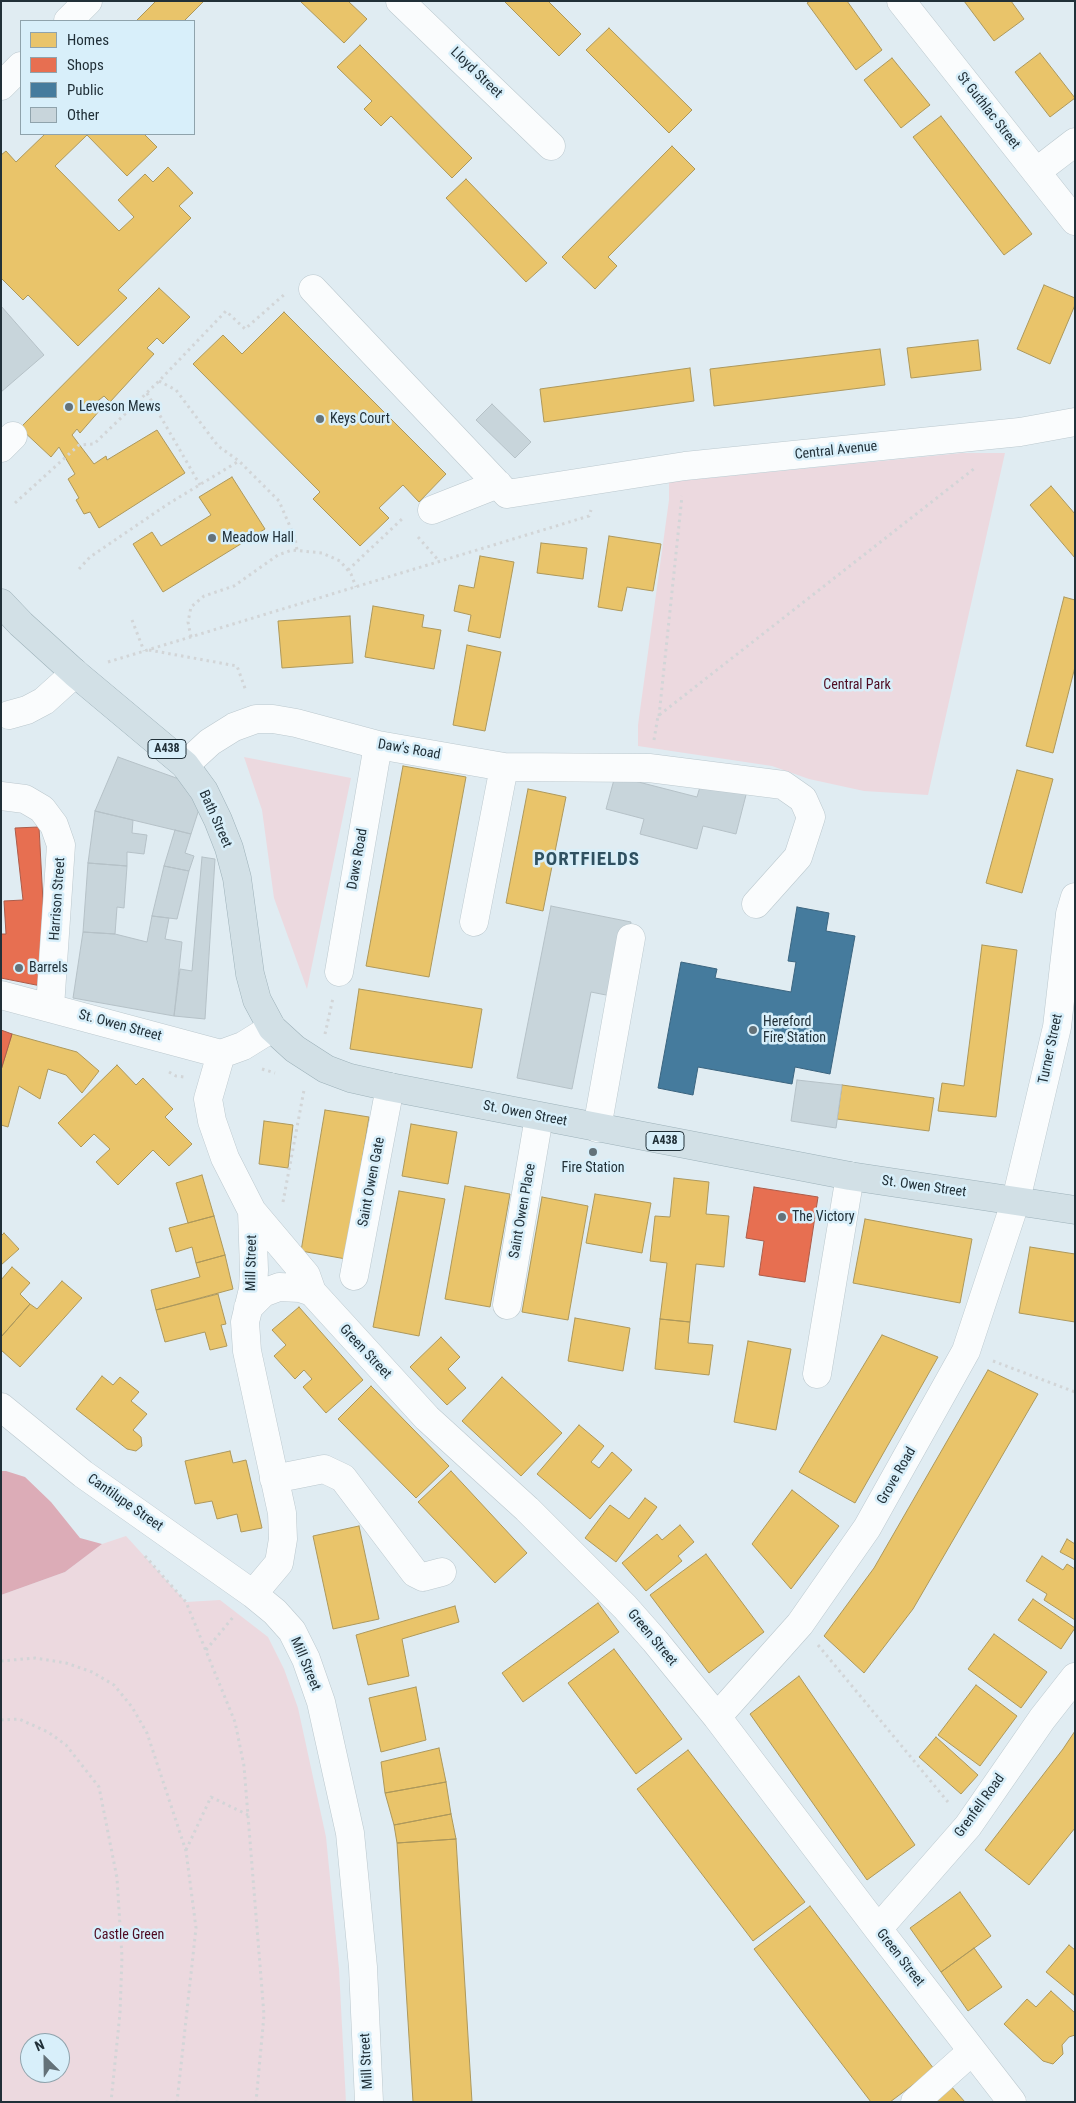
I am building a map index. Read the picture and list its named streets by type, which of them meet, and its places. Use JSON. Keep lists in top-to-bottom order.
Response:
{
  "streets": {
    "highway": ["A438", "Bath Street", "St. Owen Street"],
    "street": [
      "Lloyd Street",
      "St Guthlac Street",
      "Central Avenue",
      "Daw's Road",
      "Daws Road",
      "Harrison Street",
      "Turner Street",
      "Saint Owen Gate",
      "Saint Owen Place",
      "Mill Street",
      "Green Street",
      "Grove Road",
      "Cantilupe Street",
      "Grenfell Road"
    ]
  },
  "crossings": [
    ["Daw's Road", "Bath Street"],
    ["Daw's Road", "Daws Road"],
    ["Bath Street", "St. Owen Street"],
    ["Harrison Street", "St. Owen Street"],
    ["St. Owen Street", "Turner Street"],
    ["St. Owen Street", "Saint Owen Gate"],
    ["St. Owen Street", "Saint Owen Place"],
    ["St. Owen Street", "Mill Street"],
    ["St. Owen Street", "Grove Road"],
    ["Turner Street", "Grove Road"],
    ["Mill Street", "Green Street"],
    ["Mill Street", "Cantilupe Street"],
    ["Green Street", "Grove Road"],
    ["Green Street", "Grenfell Road"]
  ],
  "districts": ["PORTFIELDS"],
  "parks": ["Central Park", "Castle Green"],
  "places": [
    "Leveson Mews",
    "Keys Court",
    "Meadow Hall",
    "Barrels",
    "Hereford Fire Station",
    "Fire Station",
    "The Victory"
  ],
  "legend": [
    "Homes",
    "Shops",
    "Public",
    "Other"
  ],
  "north": "top left"
}
